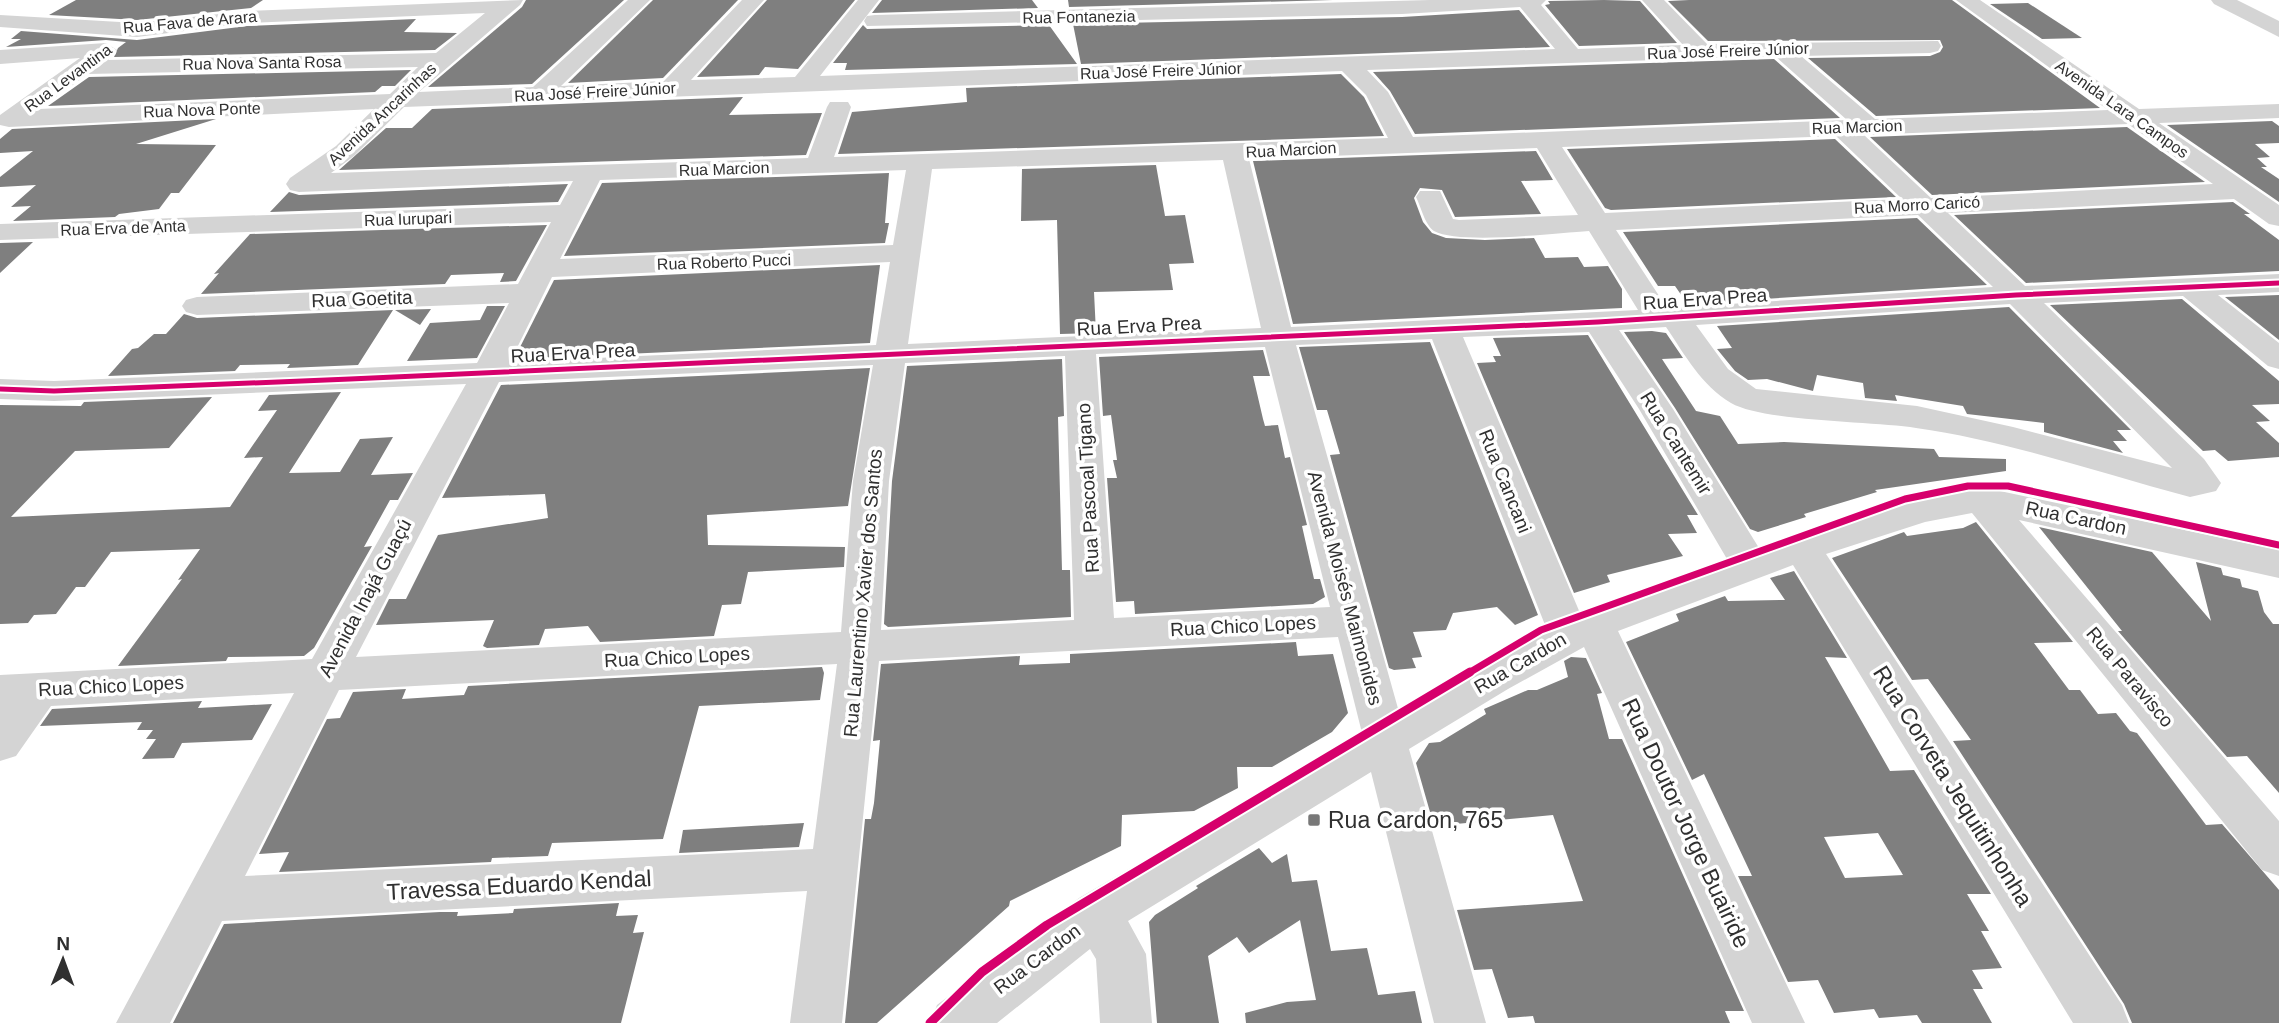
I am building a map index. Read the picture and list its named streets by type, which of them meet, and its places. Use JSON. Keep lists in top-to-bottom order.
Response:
{
  "streets": {
    "street": [
      "Rua Fontanezia",
      "Rua Fava de Arara",
      "Rua José Freire Júnior",
      "Rua Nova Santa Rosa",
      "Rua Levantina",
      "Avenida Lara Campos",
      "Rua Nova Ponte",
      "Avenida Ancarinhas",
      "Rua Marcion",
      "Rua Morro Caricó",
      "Rua Iurupari",
      "Rua Erva de Anta",
      "Rua Roberto Pucci",
      "Rua Goetita",
      "Rua Erva Prea",
      "Rua Cantemir",
      "Rua Cancani",
      "Rua Pascoal Tigano",
      "Rua Cardon",
      "Avenida Moisés Maimonides",
      "Rua Laurentino Xavier dos Santos",
      "Avenida Inajá Guaçú",
      "Rua Chico Lopes",
      "Rua Paravisco",
      "Rua Corveta Jequitinhonha",
      "Rua Doutor Jorge Buairide",
      "Travessa Eduardo Kendal"
    ]
  },
  "crossings": [
    ["Rua Fava de Arara", "Rua Levantina"],
    ["Rua Fava de Arara", "Avenida Ancarinhas"],
    ["Rua José Freire Júnior", "Rua Nova Ponte"],
    ["Rua José Freire Júnior", "Avenida Ancarinhas"],
    ["Rua Nova Santa Rosa", "Rua Levantina"],
    ["Rua Nova Santa Rosa", "Avenida Ancarinhas"],
    ["Rua Levantina", "Rua Nova Ponte"],
    ["Avenida Lara Campos", "Rua Marcion"],
    ["Avenida Lara Campos", "Rua Morro Caricó"],
    ["Rua Nova Ponte", "Avenida Ancarinhas"],
    ["Avenida Ancarinhas", "Rua Marcion"],
    ["Avenida Ancarinhas", "Rua Iurupari"],
    ["Avenida Ancarinhas", "Rua Erva de Anta"],
    ["Rua Marcion", "Avenida Moisés Maimonides"],
    ["Rua Marcion", "Rua Laurentino Xavier dos Santos"],
    ["Rua Marcion", "Avenida Inajá Guaçú"],
    ["Rua Iurupari", "Rua Erva de Anta"],
    ["Rua Iurupari", "Avenida Inajá Guaçú"],
    ["Rua Roberto Pucci", "Rua Goetita"],
    ["Rua Roberto Pucci", "Rua Laurentino Xavier dos Santos"],
    ["Rua Roberto Pucci", "Avenida Inajá Guaçú"],
    ["Rua Goetita", "Avenida Inajá Guaçú"],
    ["Rua Erva Prea", "Rua Cantemir"],
    ["Rua Erva Prea", "Rua Cancani"],
    ["Rua Erva Prea", "Rua Pascoal Tigano"],
    ["Rua Erva Prea", "Avenida Moisés Maimonides"],
    ["Rua Erva Prea", "Rua Laurentino Xavier dos Santos"],
    ["Rua Erva Prea", "Avenida Inajá Guaçú"],
    ["Rua Cantemir", "Rua Cardon"],
    ["Rua Cancani", "Rua Cardon"],
    ["Rua Cancani", "Rua Doutor Jorge Buairide"],
    ["Rua Pascoal Tigano", "Rua Chico Lopes"],
    ["Rua Cardon", "Avenida Moisés Maimonides"],
    ["Rua Cardon", "Rua Paravisco"],
    ["Rua Cardon", "Rua Corveta Jequitinhonha"],
    ["Rua Cardon", "Rua Doutor Jorge Buairide"],
    ["Avenida Moisés Maimonides", "Rua Chico Lopes"],
    ["Rua Laurentino Xavier dos Santos", "Rua Chico Lopes"],
    ["Rua Laurentino Xavier dos Santos", "Travessa Eduardo Kendal"],
    ["Avenida Inajá Guaçú", "Rua Chico Lopes"],
    ["Avenida Inajá Guaçú", "Travessa Eduardo Kendal"]
  ],
  "places": {
    "transit": ["Rua Cardon, 765"]
  },
  "north": "top"
}
